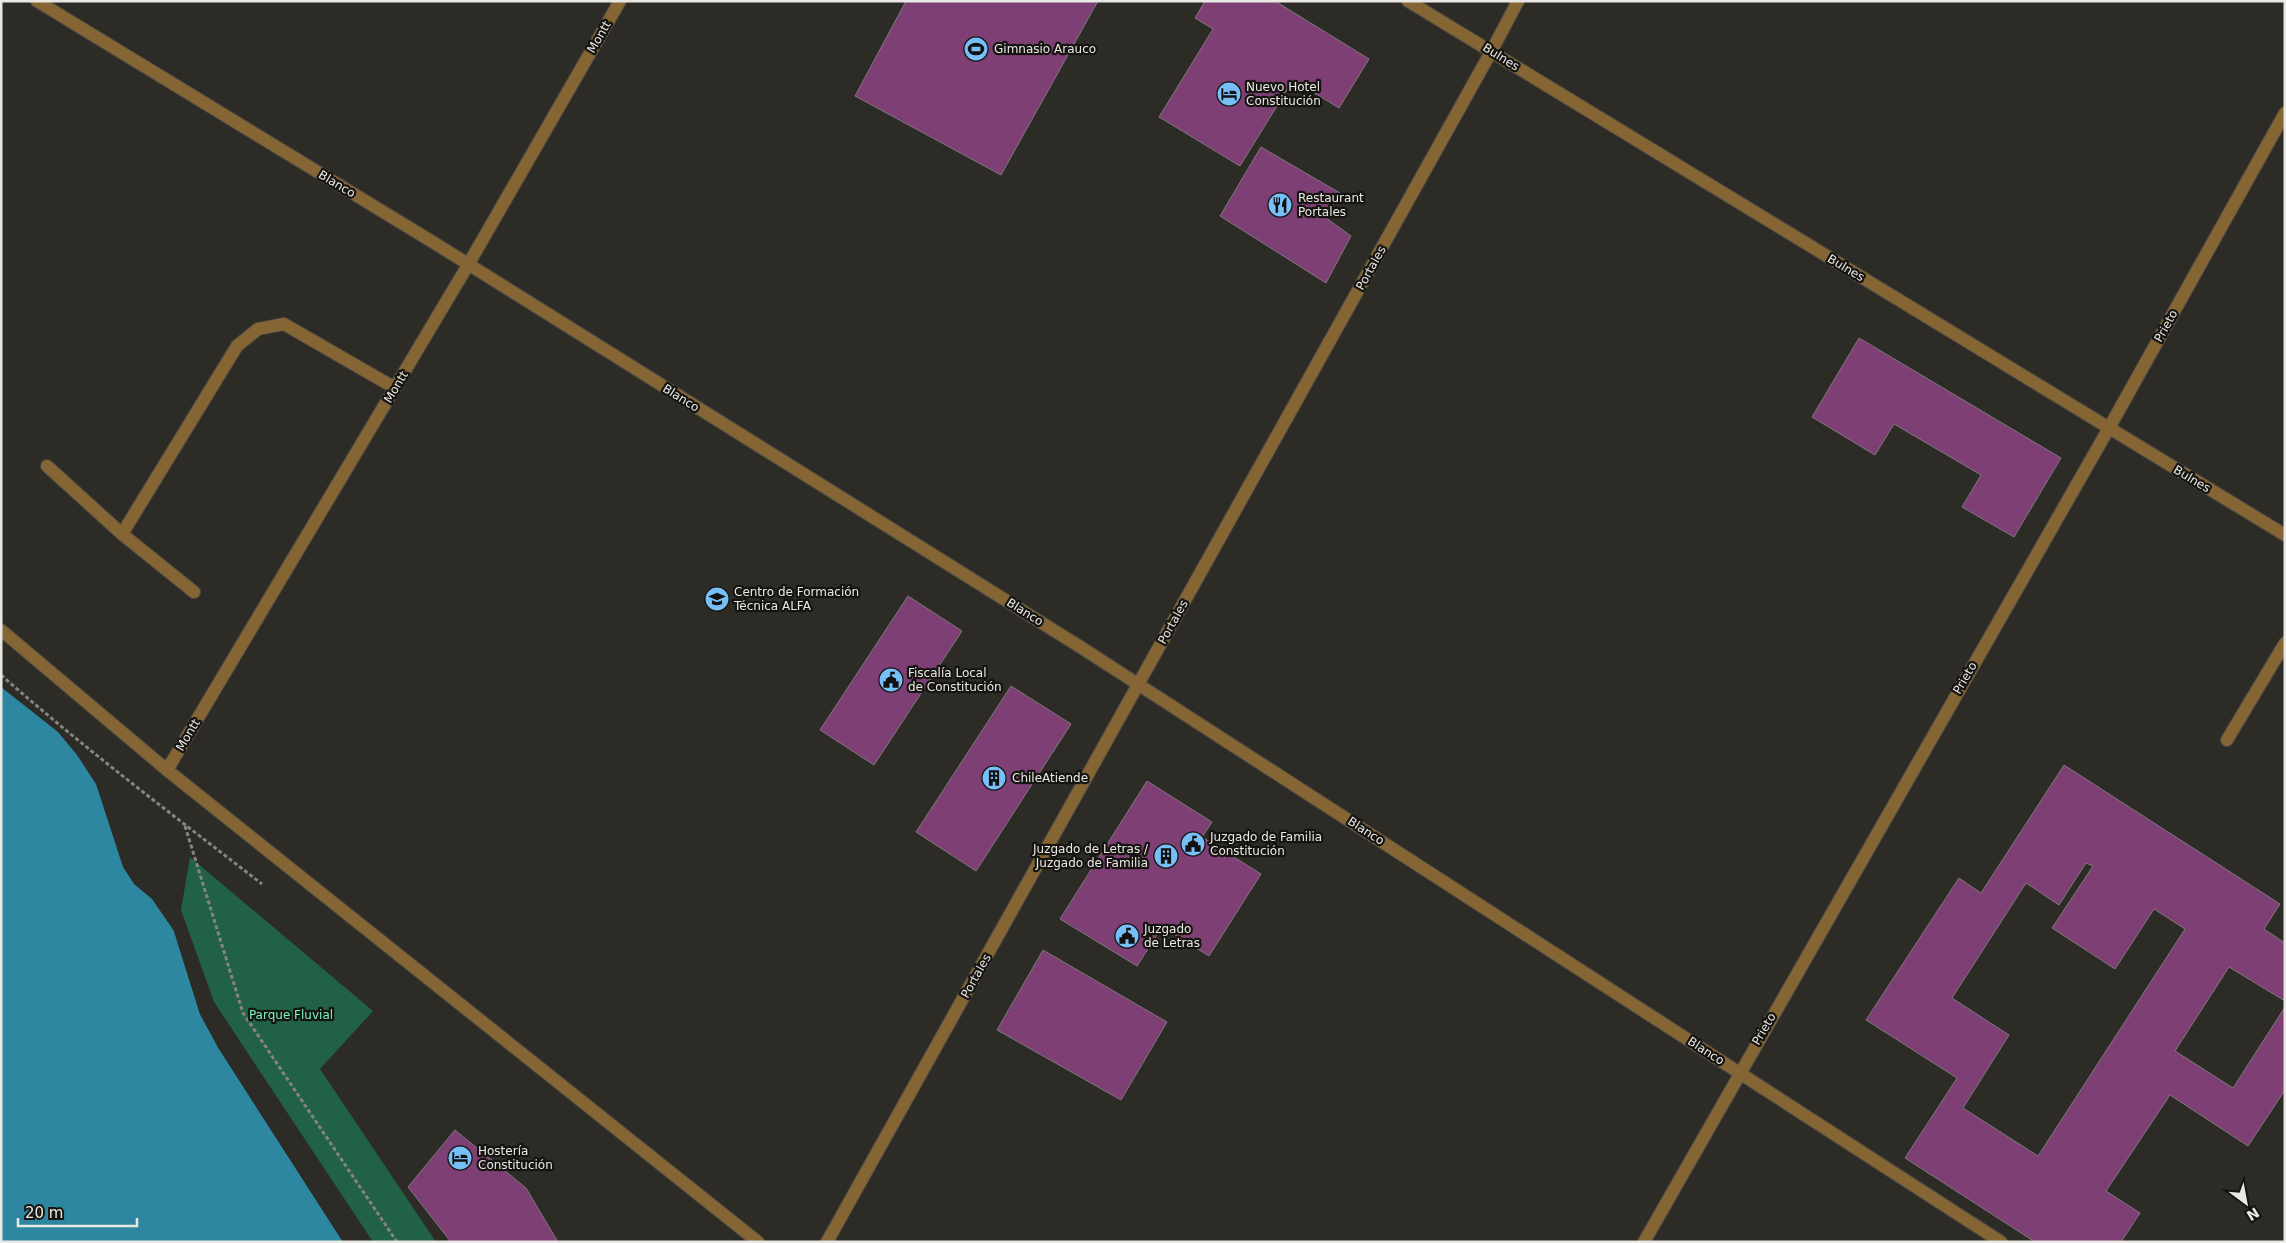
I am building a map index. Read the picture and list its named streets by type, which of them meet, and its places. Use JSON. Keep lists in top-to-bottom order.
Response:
{
  "streets": {
    "street": [
      "Montt",
      "Bulnes",
      "Blanco",
      "Portales",
      "Prieto"
    ]
  },
  "crossings": [
    ["Montt", "Blanco"],
    ["Bulnes", "Portales"],
    ["Bulnes", "Prieto"],
    ["Blanco", "Portales"],
    ["Blanco", "Prieto"]
  ],
  "parks": ["Parque Fluvial"],
  "places": {
    "sports": ["Gimnasio Arauco"],
    "hotel": ["Nuevo Hotel Constitución", "Hostería Constitución"],
    "restaurant": ["Restaurant Portales"],
    "school or university": ["Centro de Formación Técnica ALFA"],
    "public building": ["Fiscalía Local de Constitución", "Juzgado de Familia Constitución", "Juzgado de Letras"],
    "building": ["ChileAtiende", "Juzgado de Letras / Juzgado de Familia"]
  },
  "scale_bar": "20 m",
  "north": "bottom right"
}
